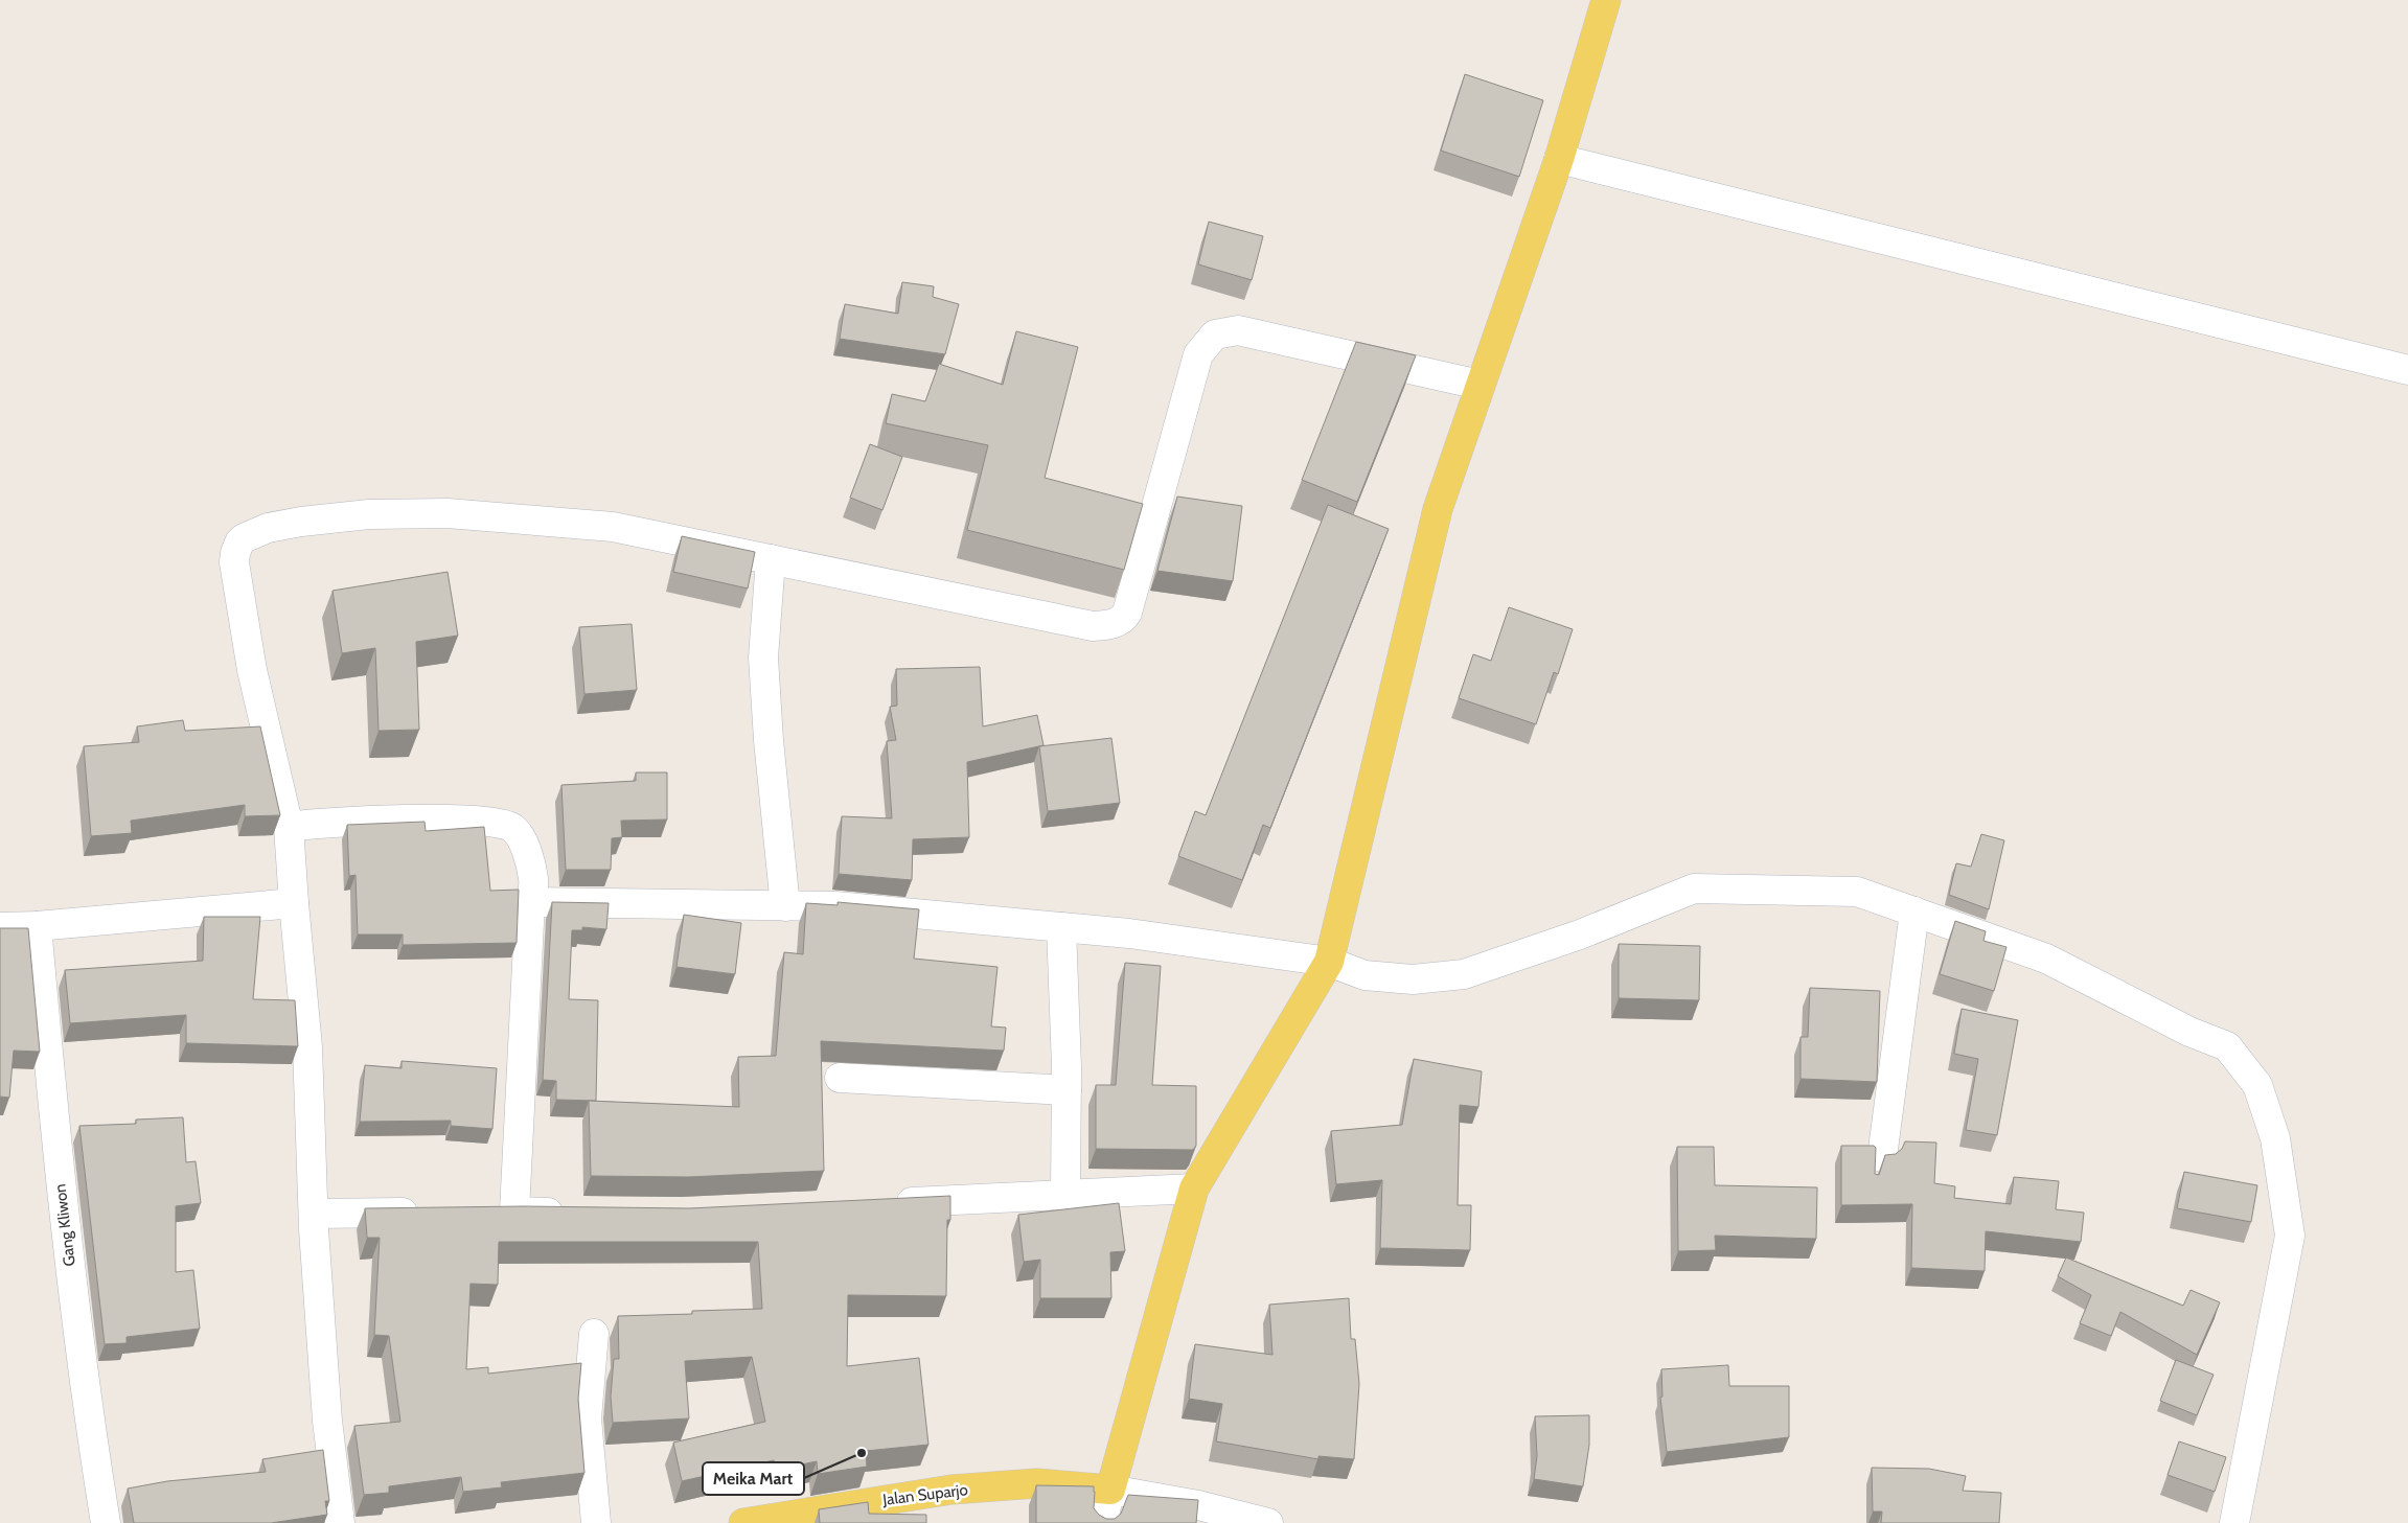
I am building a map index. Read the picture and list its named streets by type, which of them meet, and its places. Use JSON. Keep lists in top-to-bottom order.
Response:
{
  "streets": {
    "main road": ["Jalan Suparjo"],
    "street": ["Gang Kliwon"]
  },
  "places": ["Meika Mart"]
}
